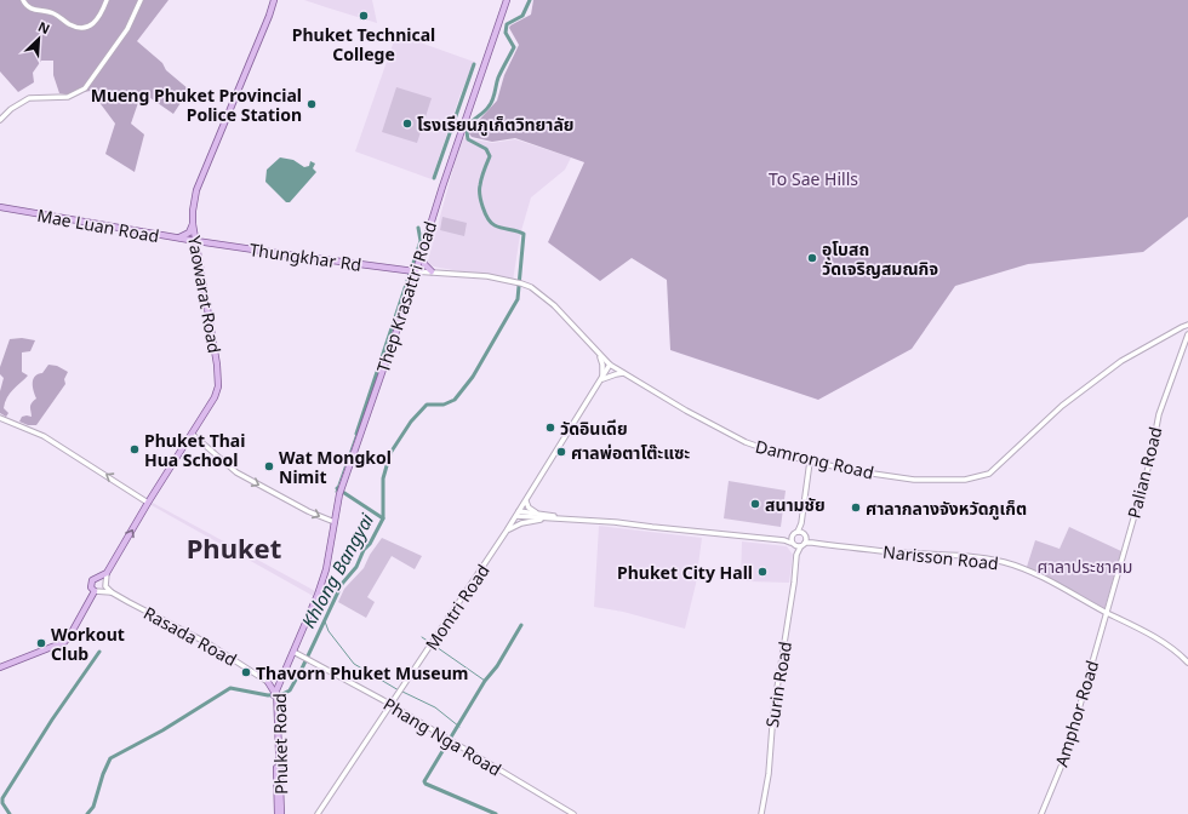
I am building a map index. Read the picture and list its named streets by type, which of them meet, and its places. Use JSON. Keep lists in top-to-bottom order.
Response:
{
  "streets": {
    "main road": [
      "Mae Luan Road",
      "Thungkhar Rd",
      "Yaowarat Road",
      "Thep Krasattri Road",
      "Rasada Road",
      "Phuket Road"
    ],
    "street": [
      "Damrong Road",
      "Palian Road",
      "Narisson Road",
      "Montri Road",
      "Surin Road",
      "Amphor Road",
      "Phang Nga Road"
    ]
  },
  "crossings": [
    ["Mae Luan Road", "Thungkhar Rd"],
    ["Mae Luan Road", "Yaowarat Road"],
    ["Thungkhar Rd", "Yaowarat Road"],
    ["Thungkhar Rd", "Thep Krasattri Road"],
    ["Thungkhar Rd", "Damrong Road"],
    ["Thep Krasattri Road", "Damrong Road"],
    ["Thep Krasattri Road", "Phuket Road"],
    ["Damrong Road", "Montri Road"],
    ["Palian Road", "Narisson Road"],
    ["Palian Road", "Amphor Road"],
    ["Narisson Road", "Amphor Road"],
    ["Montri Road", "Phang Nga Road"],
    ["Rasada Road", "Phuket Road"],
    ["Phang Nga Road", "Phuket Road"]
  ],
  "districts": ["Phuket"],
  "water": ["Khlong Bangyai"],
  "parks": ["To Sae Hills", "ศาลาประชาคม"],
  "places": [
    "Phuket Technical College",
    "Mueng Phuket Provincial Police Station",
    "โรงเรียนภูเก็ตวิทยาลัย",
    "อุโบสถ วัดเจริญสมณกิจ",
    "วัดอินเดีย",
    "Phuket Thai Hua School",
    "ศาลพ่อตาโต๊ะแซะ",
    "Wat Mongkol Nimit",
    "สนามชัย",
    "ศาลากลางจังหวัดภูเก็ต",
    "Phuket City Hall",
    "Workout Club",
    "Thavorn Phuket Museum"
  ],
  "north": "top right"
}
